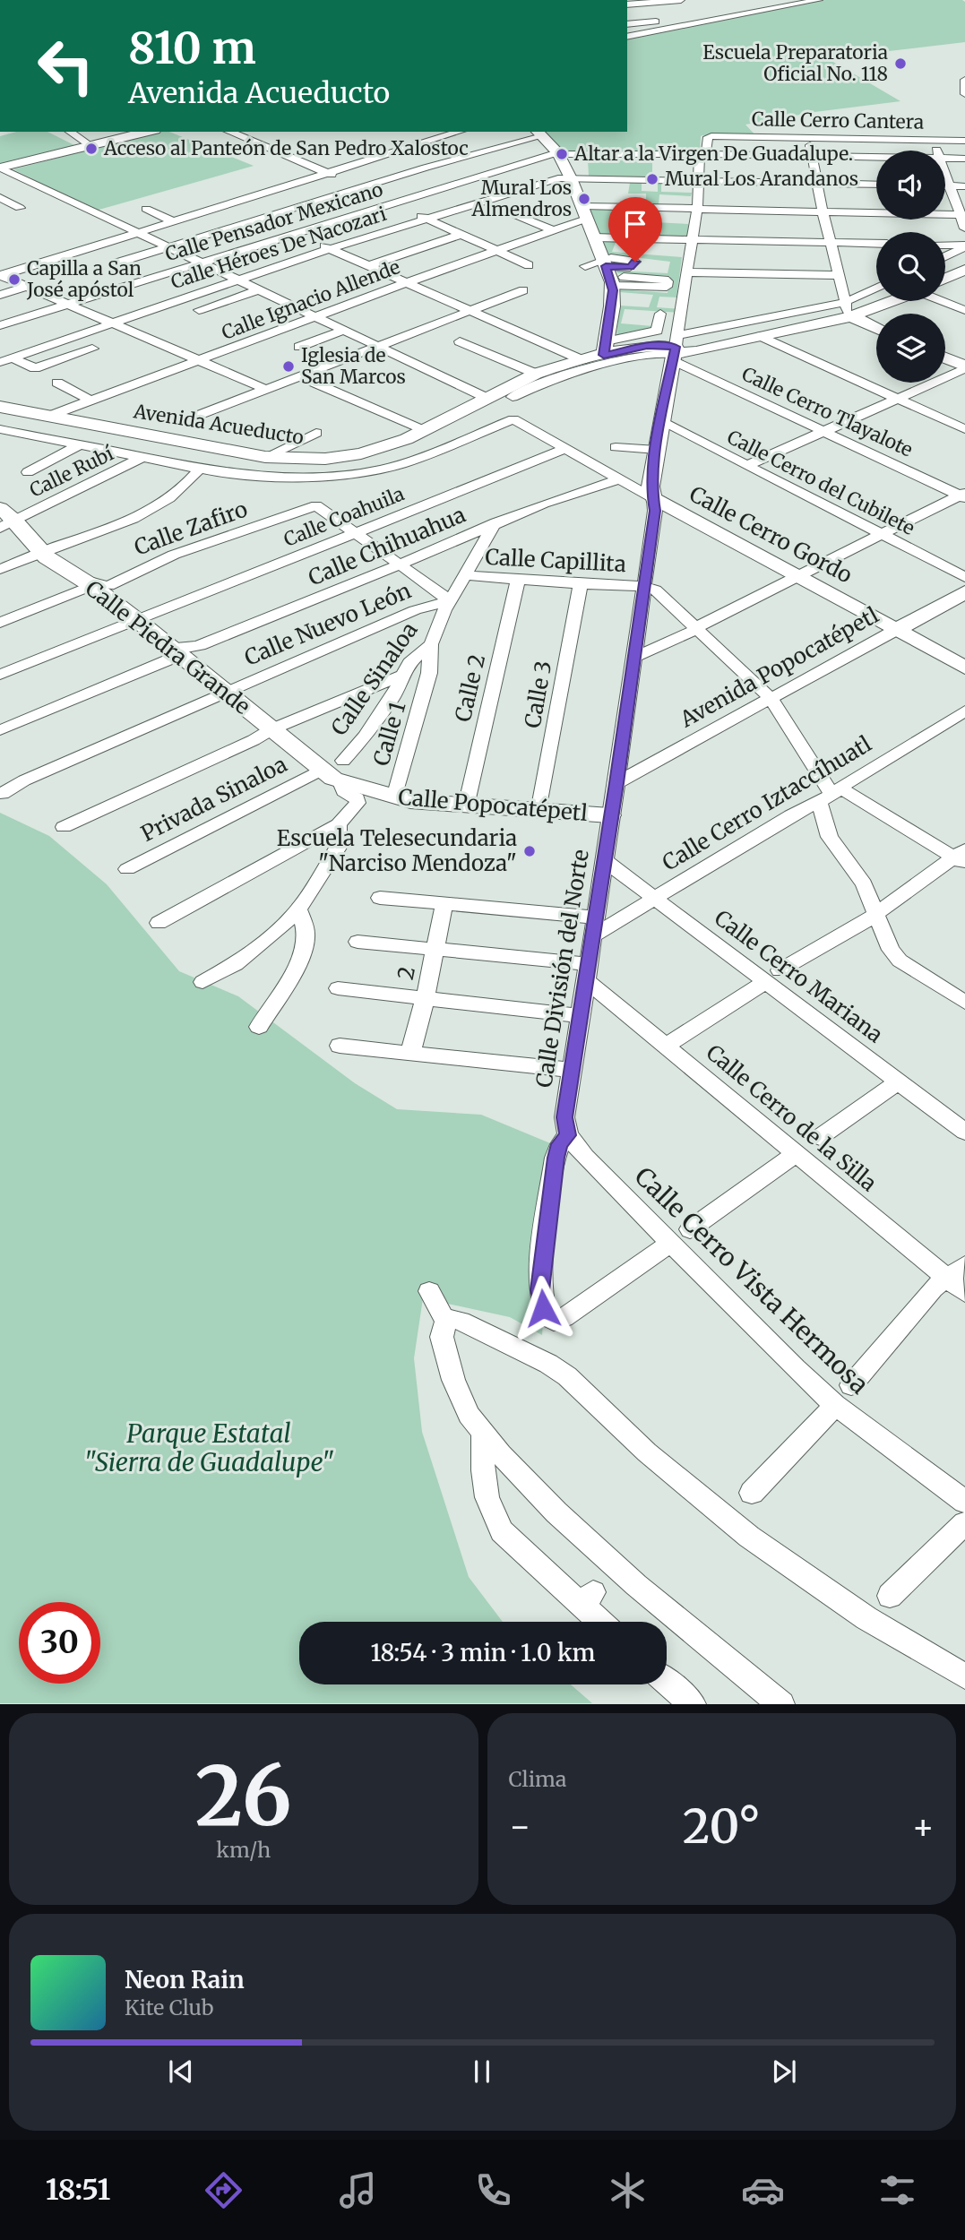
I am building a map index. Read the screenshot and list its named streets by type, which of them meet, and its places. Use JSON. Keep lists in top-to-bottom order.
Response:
{
  "streets": {
    "street": [
      "Calle Cerro Cantera",
      "Calle Pensador Mexicano",
      "Calle Héroes De Nacozari",
      "Calle Ignacio Allende",
      "Calle Cerro Tlayalote",
      "Avenida Acueducto",
      "Calle Rubí",
      "Calle Cerro del Cubilete",
      "Calle Coahuila",
      "Calle Zafiro",
      "Calle Cerro Gordo",
      "Calle Chihuahua",
      "Calle Capillita",
      "Calle Nuevo León",
      "Calle Piedra Grande",
      "Avenida Popocatépetl",
      "Calle Sinaloa",
      "Calle 2",
      "Calle 3",
      "Calle 1",
      "Privada Sinaloa",
      "Calle Cerro Iztaccíhuatl",
      "Calle Popocatépetl",
      "Calle División del Norte",
      "2",
      "Calle Cerro Mariana",
      "Calle Cerro de la Silla",
      "Calle Cerro Vista Hermosa"
    ]
  },
  "crossings": [
    ["Calle Cerro Cantera", "Calle Pensador Mexicano"],
    ["Calle Ignacio Allende", "Avenida Acueducto"],
    ["Calle Cerro Tlayalote", "Avenida Acueducto"],
    ["Calle Cerro Tlayalote", "Calle División del Norte"],
    ["Avenida Acueducto", "Calle Rubí"],
    ["Avenida Acueducto", "Calle Coahuila"],
    ["Avenida Acueducto", "Calle División del Norte"],
    ["Calle Rubí", "Calle Piedra Grande"],
    ["Calle Cerro del Cubilete", "Calle División del Norte"],
    ["Calle Coahuila", "Calle Zafiro"],
    ["Calle Coahuila", "Calle Piedra Grande"],
    ["Calle Zafiro", "Calle Piedra Grande"],
    ["Calle Cerro Gordo", "Avenida Popocatépetl"],
    ["Calle Cerro Gordo", "Calle División del Norte"],
    ["Calle Chihuahua", "Calle Piedra Grande"],
    ["Calle Chihuahua", "Calle Sinaloa"],
    ["Calle Capillita", "Calle Sinaloa"],
    ["Calle Capillita", "Calle 2"],
    ["Calle Capillita", "Calle 3"],
    ["Calle Capillita", "Calle División del Norte"],
    ["Calle Nuevo León", "Calle Piedra Grande"],
    ["Calle Nuevo León", "Calle Sinaloa"],
    ["Calle Piedra Grande", "Calle Sinaloa"],
    ["Calle Piedra Grande", "Privada Sinaloa"],
    ["Calle Piedra Grande", "Calle Popocatépetl"],
    ["Avenida Popocatépetl", "Calle División del Norte"],
    ["Calle Sinaloa", "Calle 1"],
    ["Calle Sinaloa", "Calle Popocatépetl"],
    ["Calle 2", "Calle Popocatépetl"],
    ["Calle 3", "Calle Popocatépetl"],
    ["Calle 1", "Calle Popocatépetl"],
    ["Calle Cerro Iztaccíhuatl", "Calle División del Norte"],
    ["Calle Cerro Iztaccíhuatl", "Calle Cerro Mariana"],
    ["Calle Popocatépetl", "Calle División del Norte"],
    ["Calle División del Norte", "Calle Cerro Mariana"],
    ["Calle División del Norte", "Calle Cerro de la Silla"],
    ["Calle División del Norte", "Calle Cerro Vista Hermosa"]
  ],
  "parks": ["Parque Estatal \"Sierra de Guadalupe\""],
  "places": [
    "Escuela Preparatoria Oficial No. 118",
    "Acceso al Panteón de San Pedro Xalostoc",
    "Altar a la Virgen De Guadalupe.",
    "Mural Los Arandanos",
    "Mural Los Almendros",
    "Capilla a San José apóstol",
    "Iglesia de San Marcos",
    "Escuela Telesecundaria \"Narciso Mendoza\""
  ],
  "page": {
    "turn": ["810 m", "Avenida Acueducto"],
    "limit": "30",
    "trip": "18:54 · 3 min · 1.0 km",
    "tile": [
      ["26", "km/h"],
      "Clima"
    ],
    "heat": ["−", "20°", "+"],
    "song": ["Neon Rain", "Kite Club"],
    "tabs": "18:51"
  }
}
